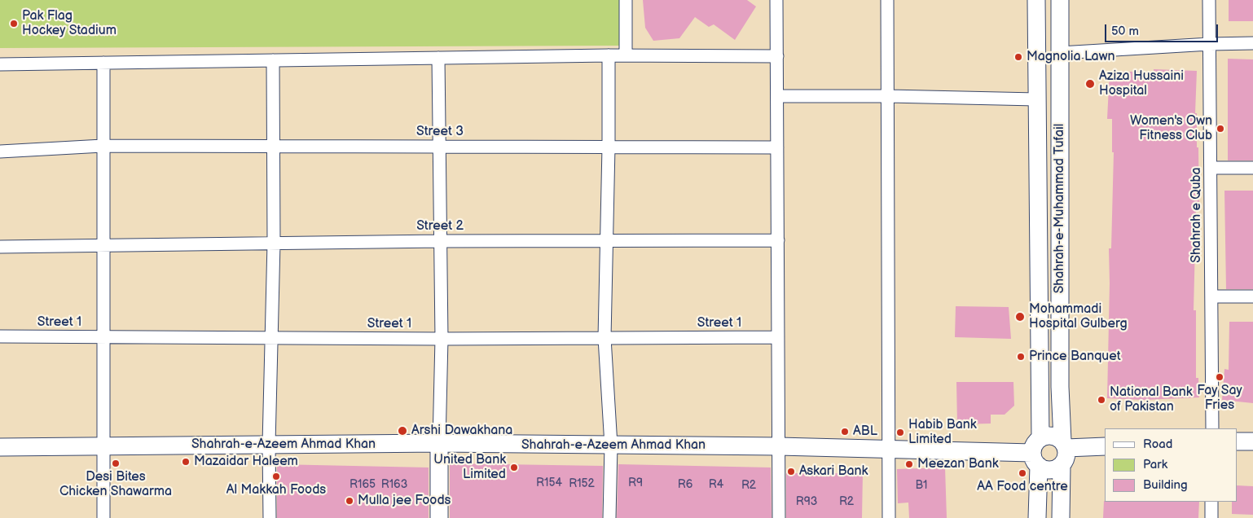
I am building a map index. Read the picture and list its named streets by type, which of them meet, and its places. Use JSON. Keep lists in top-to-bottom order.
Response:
{
  "streets": {
    "street": [
      "Street 3",
      "Shahrah-e-Muhammad Tufail",
      "Shahrah e Quba",
      "Street 2",
      "Street 1",
      "Shahrah-e-Azeem Ahmad Khan"
    ]
  },
  "crossings": [
    ["Shahrah-e-Muhammad Tufail", "Shahrah-e-Azeem Ahmad Khan"]
  ],
  "places": [
    "Pak Flag Hockey Stadium",
    "Magnolia Lawn",
    "Aziza Hussaini Hospital",
    "Women's Own Fitness Club",
    "Mohammadi Hospital Gulberg",
    "Prince Banquet",
    "Fay Say Fries",
    "National Bank of Pakistan",
    "Arshi Dawakhana",
    "ABL",
    "Habib Bank Limited",
    "Mazaidar Haleem",
    "Desi Bites Chicken Shawarma",
    "Meezan Bank",
    "United Bank Limited",
    "Askari Bank",
    "AA Food centre",
    "Al Makkah Foods",
    "Mulla jee Foods"
  ],
  "house_numbers": [
    "R154",
    "R9",
    "R152",
    "R165",
    "R163",
    "R6",
    "R4",
    "R2",
    "B1",
    "R93",
    "R2"
  ],
  "legend": ["Road", "Park", "Building"],
  "scale_bar": "50 m"
}
